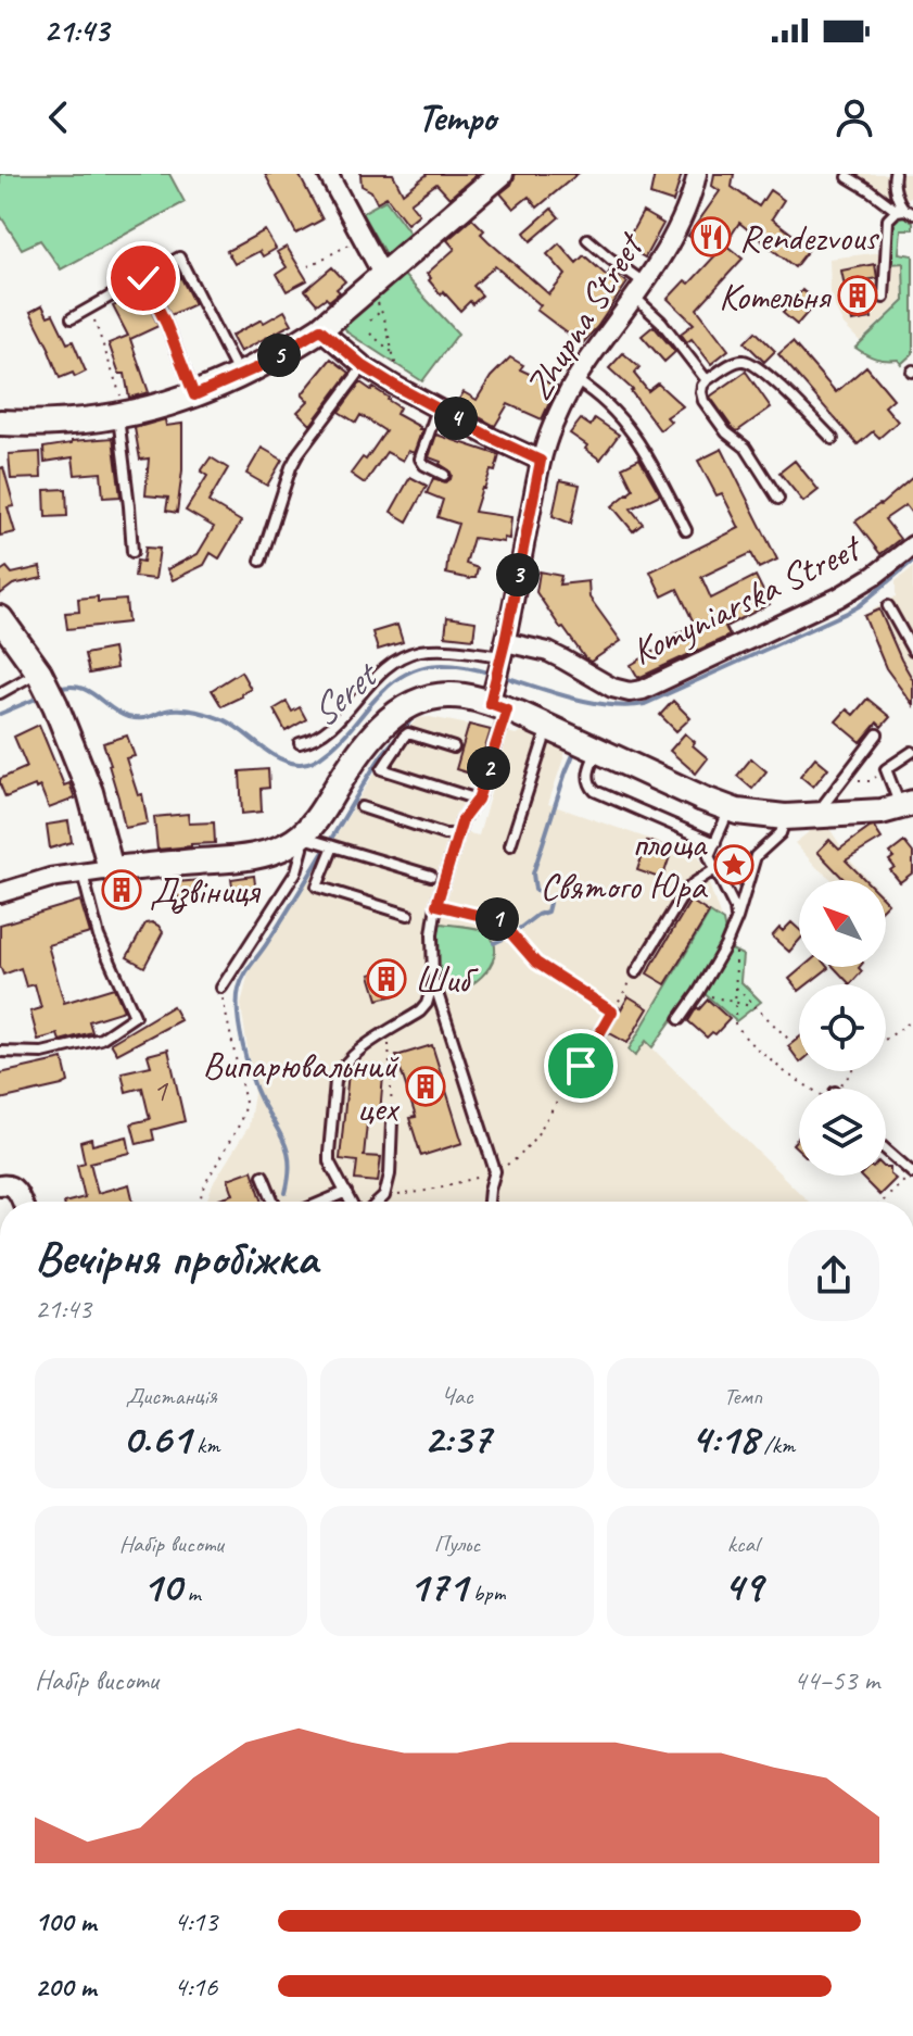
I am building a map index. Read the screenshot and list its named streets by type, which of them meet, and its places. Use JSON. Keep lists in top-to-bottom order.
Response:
{
  "streets": {
    "street": ["Zhupna Street", "Komyniarska Street"]
  },
  "crossings": [
    ["Zhupna Street", "Komyniarska Street"]
  ],
  "water": ["Seret"],
  "places": {
    "restaurant": ["Rendezvous"],
    "building": [
      "Котельня",
      "Дзвіниця",
      "Шиб",
      "Випарювальний цех"
    ],
    "place": ["площа Святого Юра"]
  },
  "house_numbers": ["1"],
  "north": "top left",
  "page": {
    "status": "21:43",
    "header": "Tempo",
    "pins": [
      "5",
      "4",
      "3",
      "2",
      "1"
    ],
    "heading": ["Вечірня пробіжка", "21:43"],
    "stats": [
      ["Дистанція", "0.61 km"],
      ["Час", "2:37"],
      ["Темп", "4:18 /km"],
      ["Набір висоти", "10 m"],
      ["Пульс", "171 bpm"],
      ["kcal", "49"]
    ],
    "chart": ["Набір висоти", "44–53 m"],
    "list": [
      {
        "name": "100 m",
        "note": "4:13"
      },
      {
        "name": "200 m",
        "note": "4:16"
      }
    ]
  }
}
